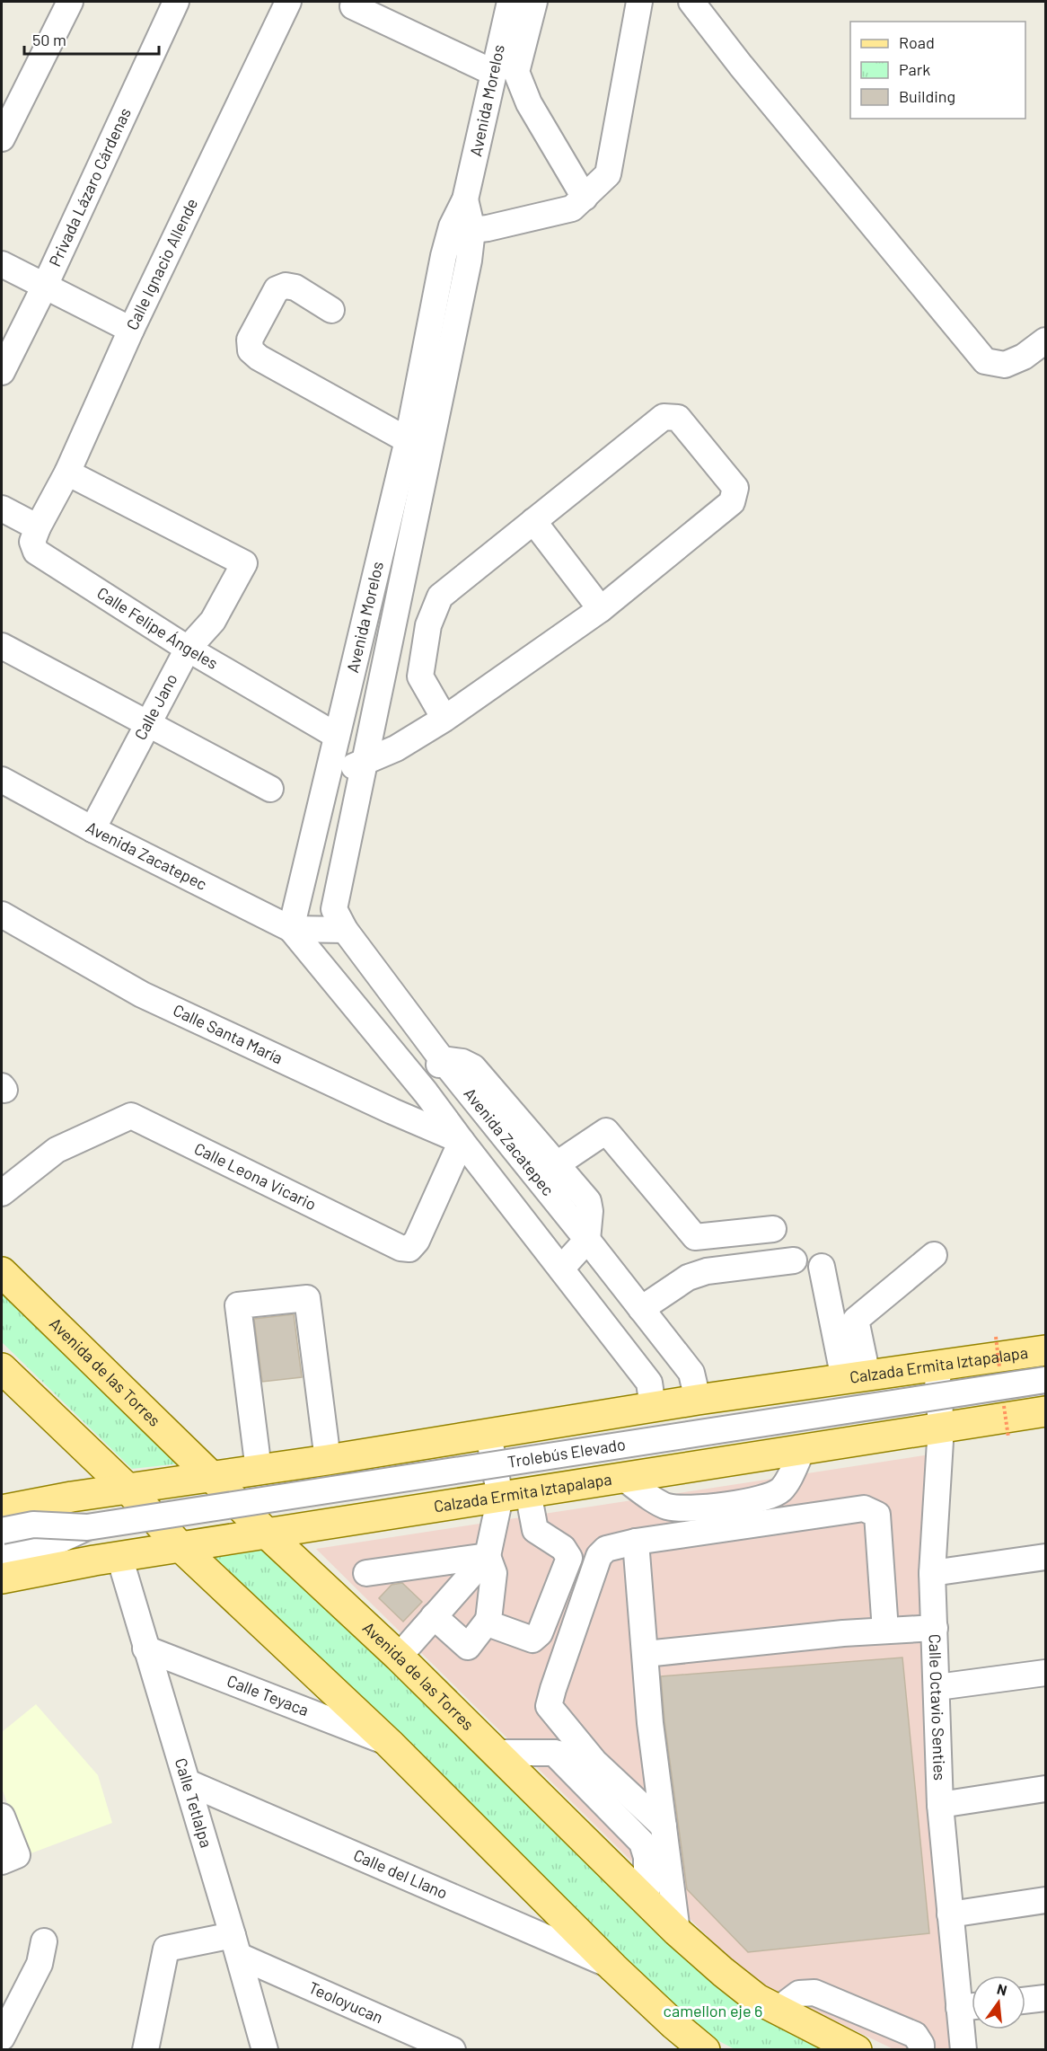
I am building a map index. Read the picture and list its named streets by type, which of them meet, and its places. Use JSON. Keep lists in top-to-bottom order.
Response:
{
  "streets": {
    "main road": ["Calzada Ermita Iztapalapa", "Avenida de las Torres"],
    "street": [
      "Avenida Morelos",
      "Privada Lázaro Cárdenas",
      "Calle Ignacio Allende",
      "Calle Felipe Ángeles",
      "Calle Jano",
      "Avenida Zacatepec",
      "Calle Santa María",
      "Calle Leona Vicario",
      "Trolebús Elevado",
      "Calle Teyaca",
      "Calle Octavio Senties",
      "Calle Tetlalpa",
      "Calle del Llano",
      "Teoloyucan"
    ]
  },
  "crossings": [
    ["Avenida Morelos", "Calle Felipe Ángeles"],
    ["Avenida Morelos", "Avenida Zacatepec"],
    ["Calle Ignacio Allende", "Calle Felipe Ángeles"],
    ["Calle Ignacio Allende", "Calle Jano"],
    ["Calle Felipe Ángeles", "Calle Jano"],
    ["Calle Jano", "Avenida Zacatepec"],
    ["Avenida Zacatepec", "Calle Santa María"],
    ["Avenida Zacatepec", "Calle Leona Vicario"],
    ["Avenida Zacatepec", "Calzada Ermita Iztapalapa"],
    ["Calle Santa María", "Calle Leona Vicario"],
    ["Calzada Ermita Iztapalapa", "Avenida de las Torres"],
    ["Calzada Ermita Iztapalapa", "Calle Octavio Senties"],
    ["Calzada Ermita Iztapalapa", "Calle Tetlalpa"],
    ["Calle Teyaca", "Calle Tetlalpa"],
    ["Calle Tetlalpa", "Calle del Llano"],
    ["Calle Tetlalpa", "Teoloyucan"]
  ],
  "parks": ["camellon eje 6"],
  "legend": ["Road", "Park", "Building"],
  "scale_bar": "50 m",
  "north": "top"
}
